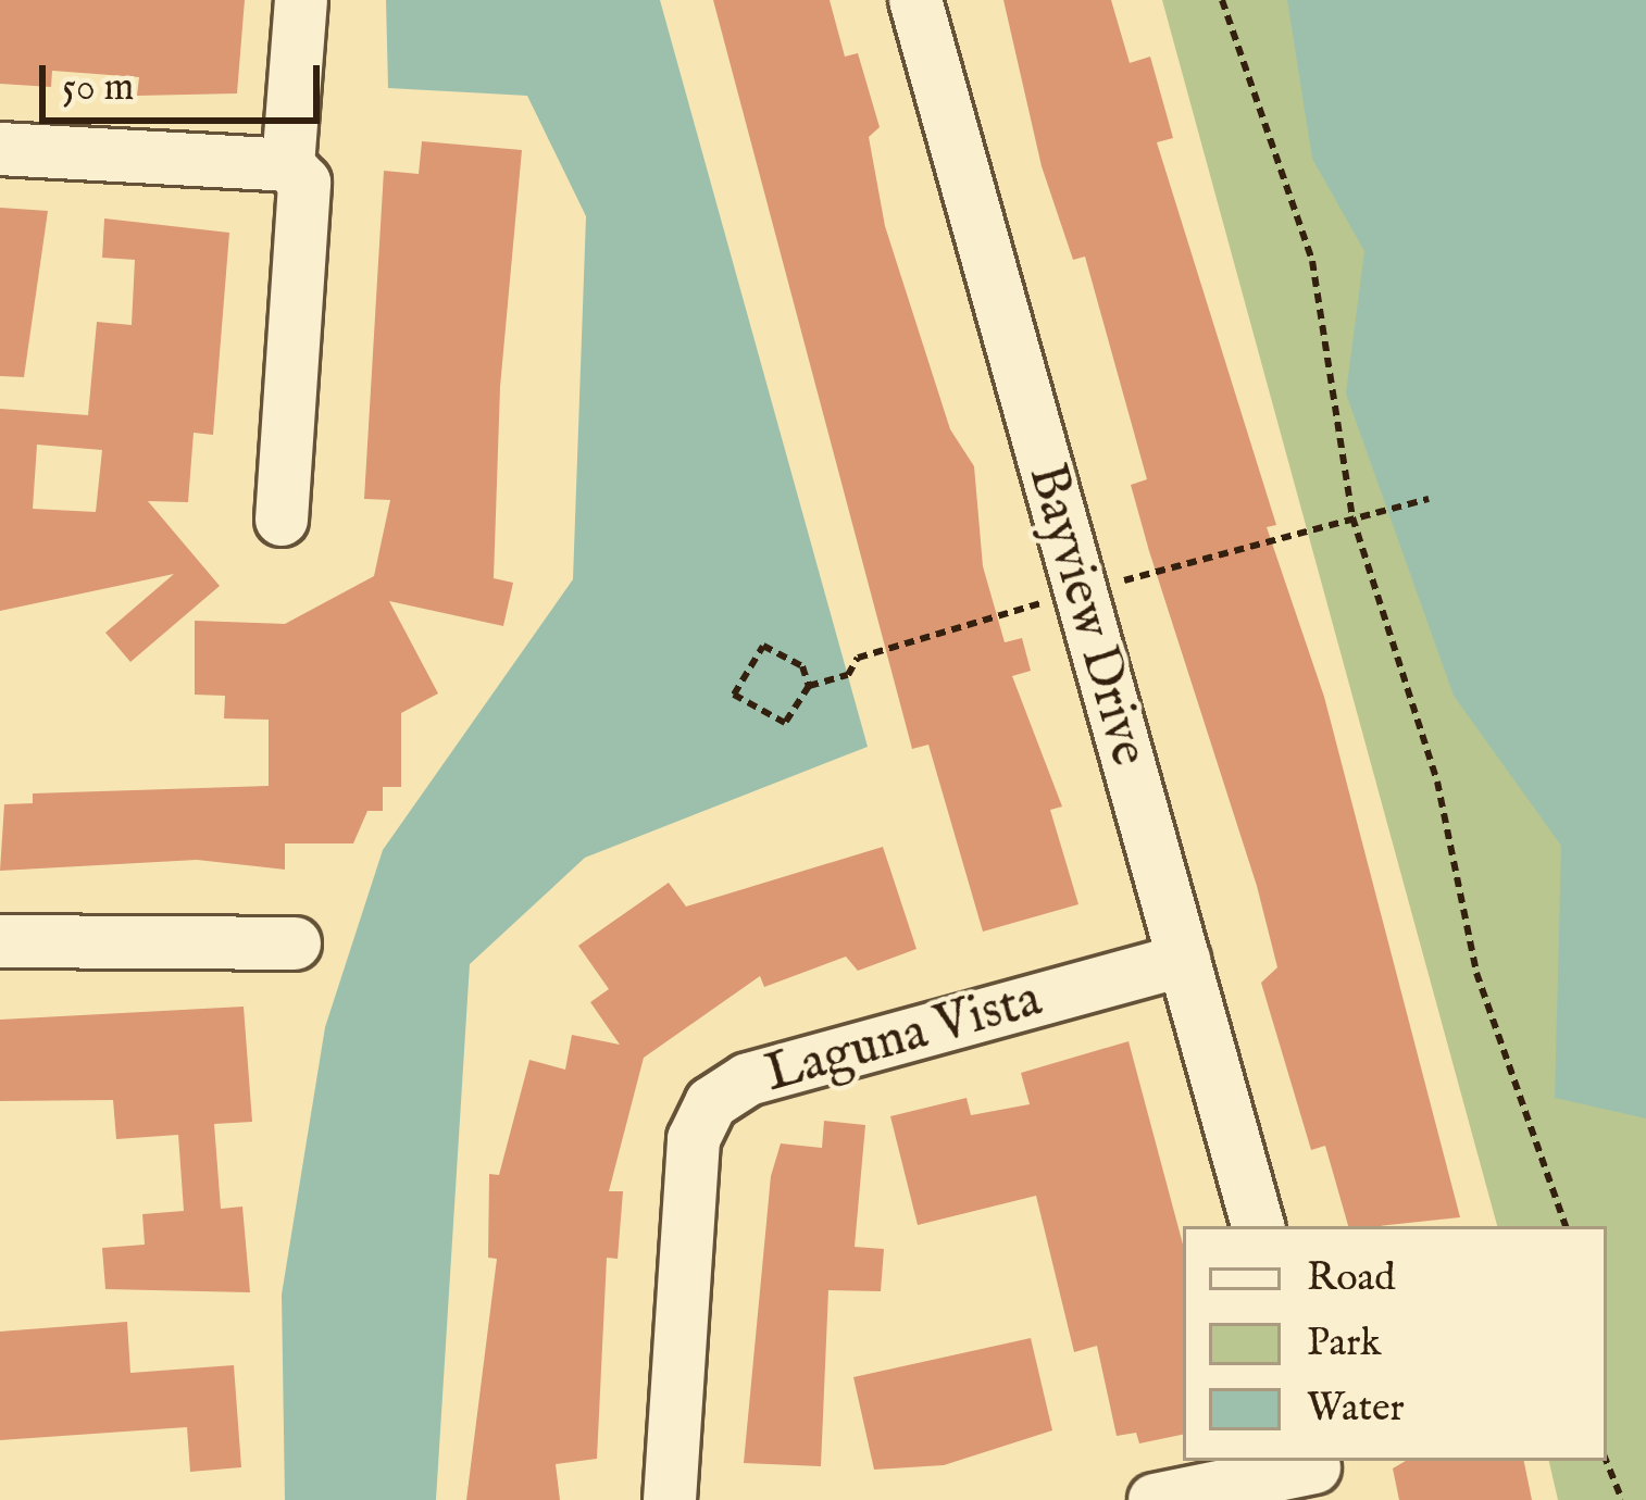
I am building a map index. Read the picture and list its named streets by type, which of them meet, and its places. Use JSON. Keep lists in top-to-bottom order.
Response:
{
  "streets": {
    "street": ["Bayview Drive", "Laguna Vista"]
  },
  "crossings": [
    ["Bayview Drive", "Laguna Vista"]
  ],
  "legend": ["Road", "Park", "Water"],
  "scale_bar": "50 m"
}
